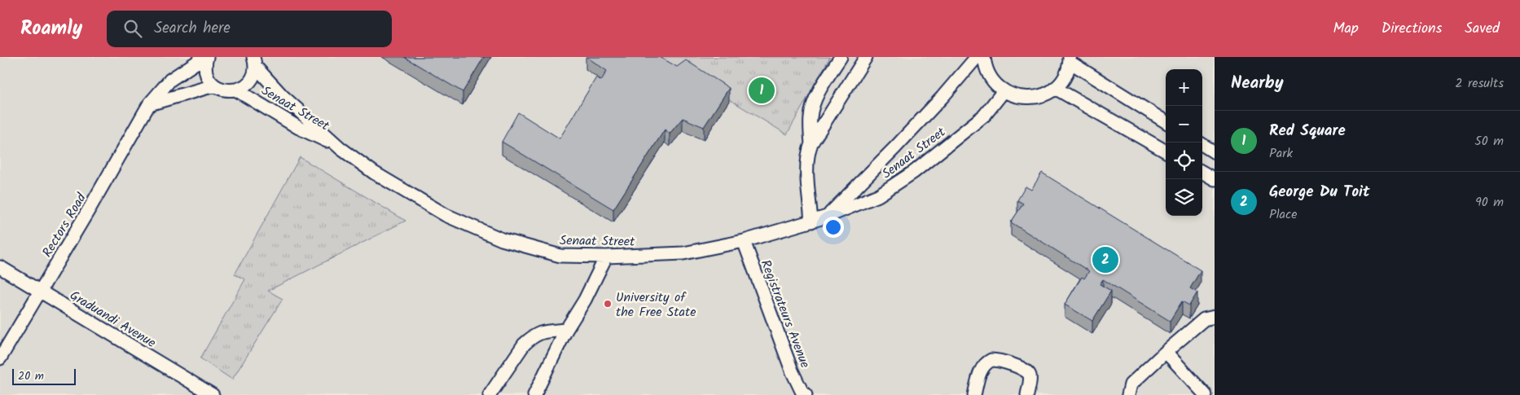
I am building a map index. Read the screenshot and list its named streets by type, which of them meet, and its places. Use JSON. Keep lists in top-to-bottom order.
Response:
{
  "streets": {
    "lane": [
      "Senaat Street",
      "Rectors Road",
      "Registrateurs Avenue",
      "Graduandi Avenue"
    ]
  },
  "crossings": [
    ["Senaat Street", "Registrateurs Avenue"],
    ["Rectors Road", "Graduandi Avenue"]
  ],
  "places": ["University of the Free State"],
  "scale_bar": "20 m",
  "page": {
    "header": "Roamly",
    "search": "Search here",
    "nav": ["Map", "Directions", "Saved"],
    "heading": ["Nearby", "2 results"],
    "map_buttons": ["+", "−"],
    "pins": ["1", "2"],
    "list": [
      {
        "mark": "1",
        "name": "Red Square",
        "note": "Park",
        "value": "50 m"
      },
      {
        "mark": "2",
        "name": "George Du Toit",
        "note": "Place",
        "value": "90 m"
      }
    ],
    "scale": "20 m"
  }
}
